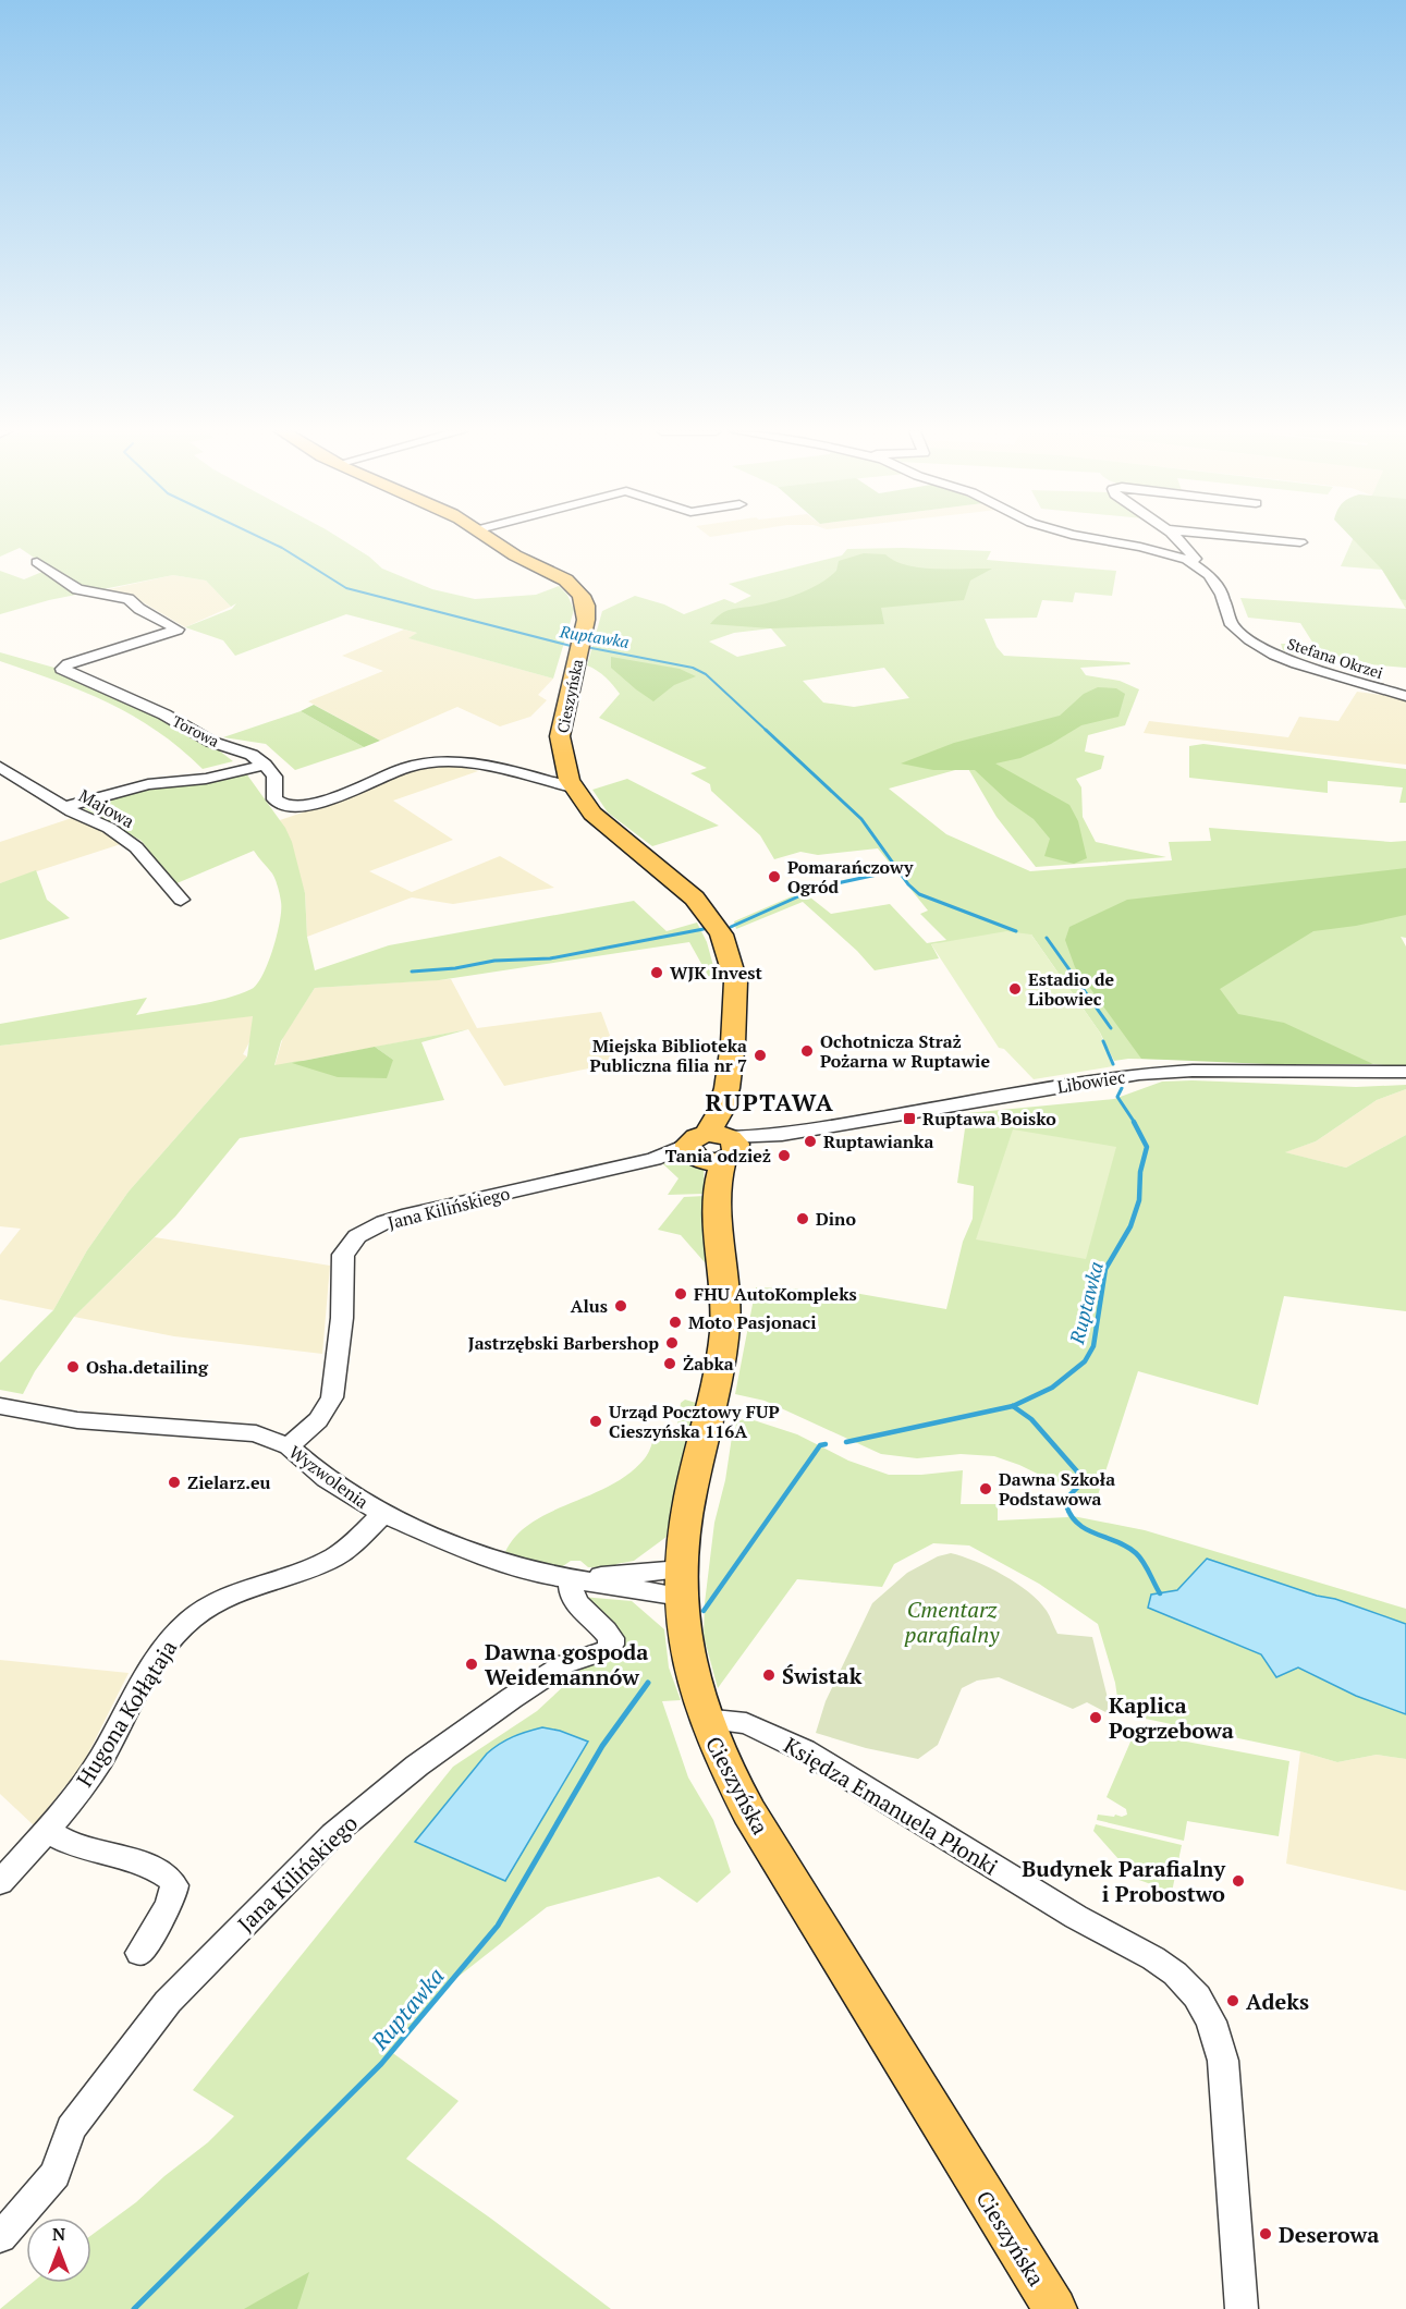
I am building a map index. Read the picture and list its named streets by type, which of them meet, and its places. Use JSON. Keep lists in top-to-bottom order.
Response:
{
  "streets": {
    "main road": ["Cieszyńska"],
    "street": [
      "Stefana Okrzei",
      "Torowa",
      "Majowa",
      "Libowiec",
      "Jana Kilińskiego",
      "Wyzwolenia",
      "Hugona Kołłątaja",
      "Księdza Emanuela Płonki"
    ]
  },
  "crossings": [
    ["Cieszyńska", "Libowiec"],
    ["Cieszyńska", "Jana Kilińskiego"],
    ["Cieszyńska", "Wyzwolenia"],
    ["Cieszyńska", "Księdza Emanuela Płonki"],
    ["Libowiec", "Jana Kilińskiego"],
    ["Jana Kilińskiego", "Wyzwolenia"],
    ["Wyzwolenia", "Hugona Kołłątaja"]
  ],
  "districts": ["RUPTAWA"],
  "water": ["Ruptawka"],
  "parks": ["Cmentarz parafialny"],
  "places": {
    "other": [
      "Pomarańczowy Ogród",
      "WJK Invest",
      "Estadio de Libowiec",
      "Ochotnicza Straż Pożarna w Ruptawie",
      "Miejska Biblioteka Publiczna filia nr 7",
      "Ruptawianka",
      "Tania odzież",
      "Dino",
      "FHU AutoKompleks",
      "Alus",
      "Moto Pasjonaci",
      "Jastrzębski Barbershop",
      "Żabka",
      "Osha.detailing",
      "Urząd Pocztowy FUP Cieszyńska 116A",
      "Zielarz.eu",
      "Dawna Szkoła Podstawowa",
      "Dawna gospoda Weidemannów",
      "Świstak",
      "Kaplica Pogrzebowa",
      "Budynek Parafialny i Probostwo",
      "Adeks",
      "Deserowa"
    ],
    "transit": ["Ruptawa Boisko"]
  },
  "north": "top"
}
